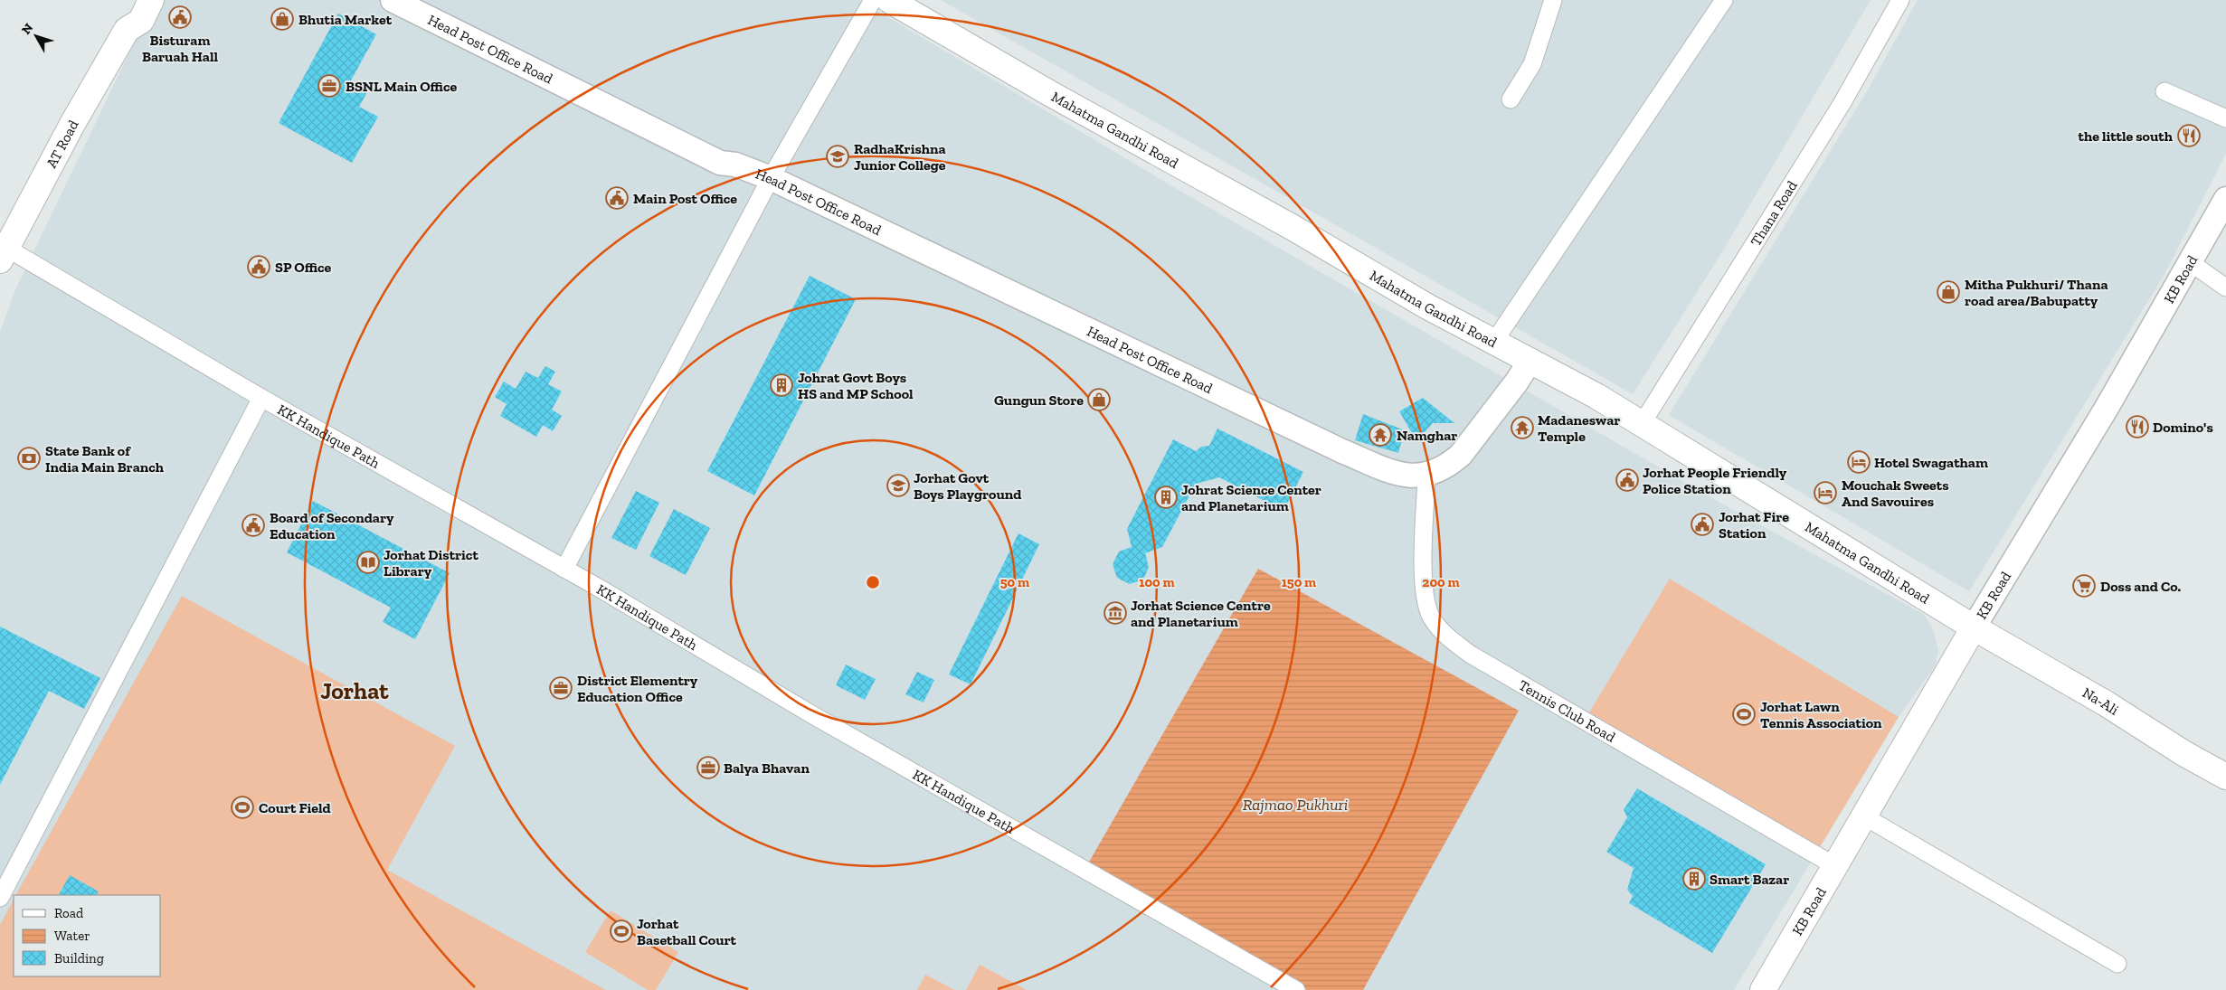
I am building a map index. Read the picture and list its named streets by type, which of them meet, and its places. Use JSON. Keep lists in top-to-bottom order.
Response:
{
  "streets": {
    "main road": [
      "Mahatma Gandhi Road",
      "AT Road",
      "KB Road",
      "Na-Ali"
    ],
    "street": [
      "Head Post Office Road",
      "Thana Road",
      "KK Handique Path",
      "Tennis Club Road"
    ]
  },
  "crossings": [
    ["Head Post Office Road", "Tennis Club Road"],
    ["Mahatma Gandhi Road", "Thana Road"],
    ["Mahatma Gandhi Road", "KB Road"],
    ["Mahatma Gandhi Road", "Na-Ali"],
    ["AT Road", "KK Handique Path"],
    ["KB Road", "Na-Ali"],
    ["KB Road", "Tennis Club Road"]
  ],
  "districts": ["Jorhat"],
  "water": ["Rajmao Pukhuri"],
  "places": {
    "public building": [
      "Bisturam Baruah Hall",
      "Main Post Office",
      "SP Office",
      "Jorhat People Friendly Police Station",
      "Jorhat Fire Station",
      "Board of Secondary Education"
    ],
    "shop": ["Bhutia Market", "Mitha Pukhuri/ Thana road area/Babupatty", "Gungun Store"],
    "office": ["BSNL Main Office", "District Elementry Education Office", "Balya Bhavan"],
    "restaurant": ["the little south", "Domino's"],
    "school or university": ["RadhaKrishna Junior College", "Jorhat Govt Boys Playground"],
    "building": ["Johrat Govt Boys HS and MP School", "Johrat Science Center and Planetarium", "Smart Bazar"],
    "temple": ["Madaneswar Temple", "Namghar"],
    "bank": ["State Bank of India Main Branch"],
    "hotel": ["Hotel Swagatham", "Mouchak Sweets And Savouires"],
    "library": ["Jorhat District Library"],
    "supermarket": ["Doss and Co."],
    "museum": ["Jorhat Science Centre and Planetarium"],
    "sports": ["Jorhat Lawn Tennis Association", "Court Field", "Jorhat Basetball Court"]
  },
  "legend": ["Road", "Water", "Building"],
  "north": "top left",
  "rings": [
    "50 m",
    "100 m",
    "150 m",
    "200 m"
  ]
}
